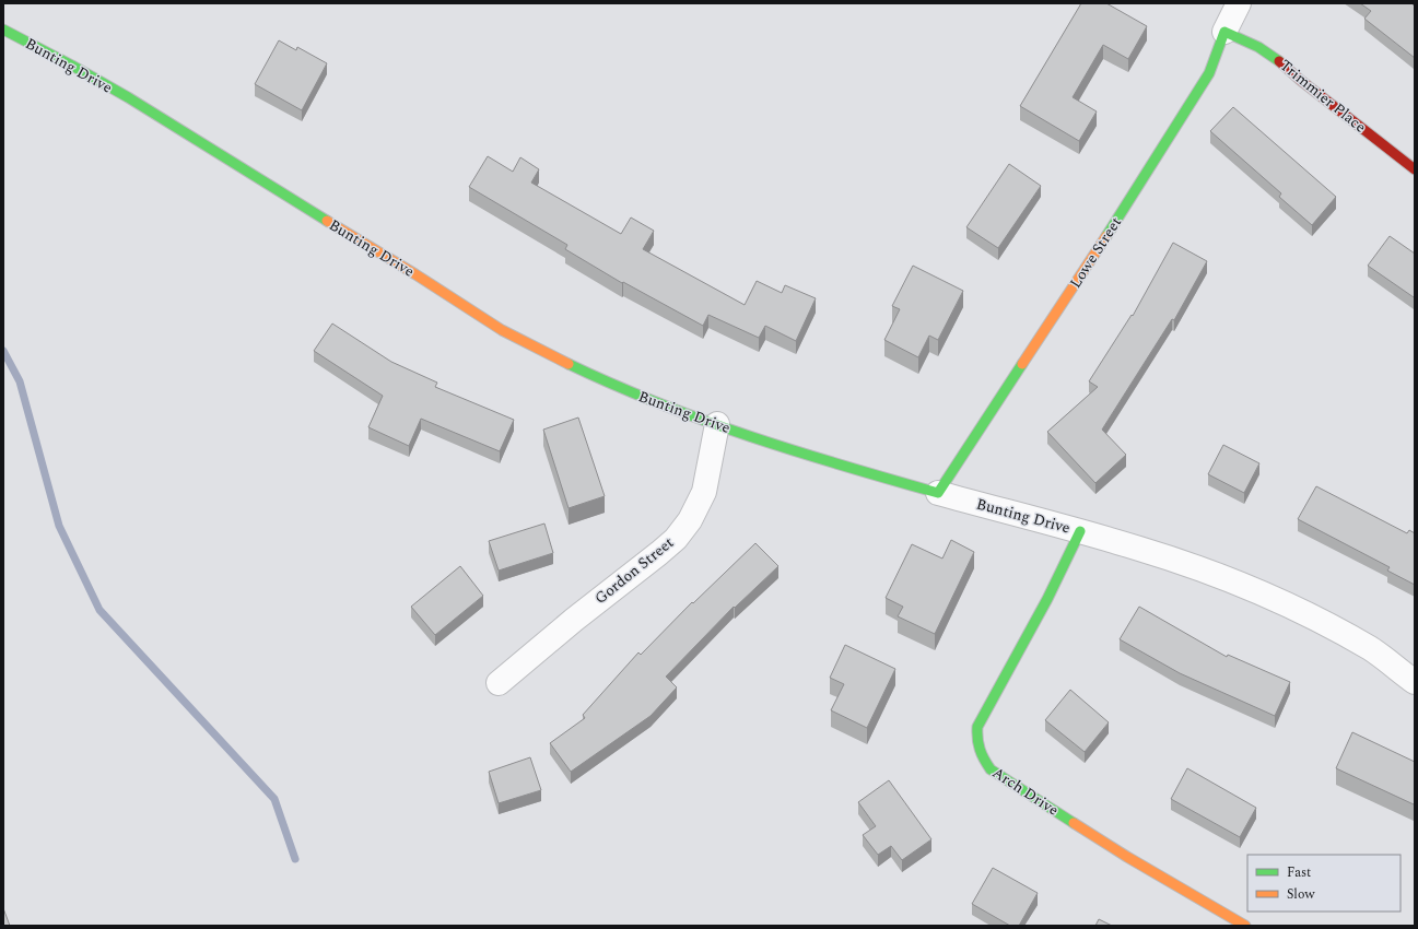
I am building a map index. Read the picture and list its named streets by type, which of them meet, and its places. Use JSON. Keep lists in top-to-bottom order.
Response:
{
  "streets": {
    "street": [
      "Bunting Drive",
      "Trimmier Place",
      "Lowe Street",
      "Gordon Street",
      "Arch Drive"
    ]
  },
  "crossings": [
    ["Bunting Drive", "Lowe Street"],
    ["Bunting Drive", "Gordon Street"],
    ["Bunting Drive", "Arch Drive"],
    ["Trimmier Place", "Lowe Street"]
  ],
  "legend": ["Fast", "Slow"]
}
